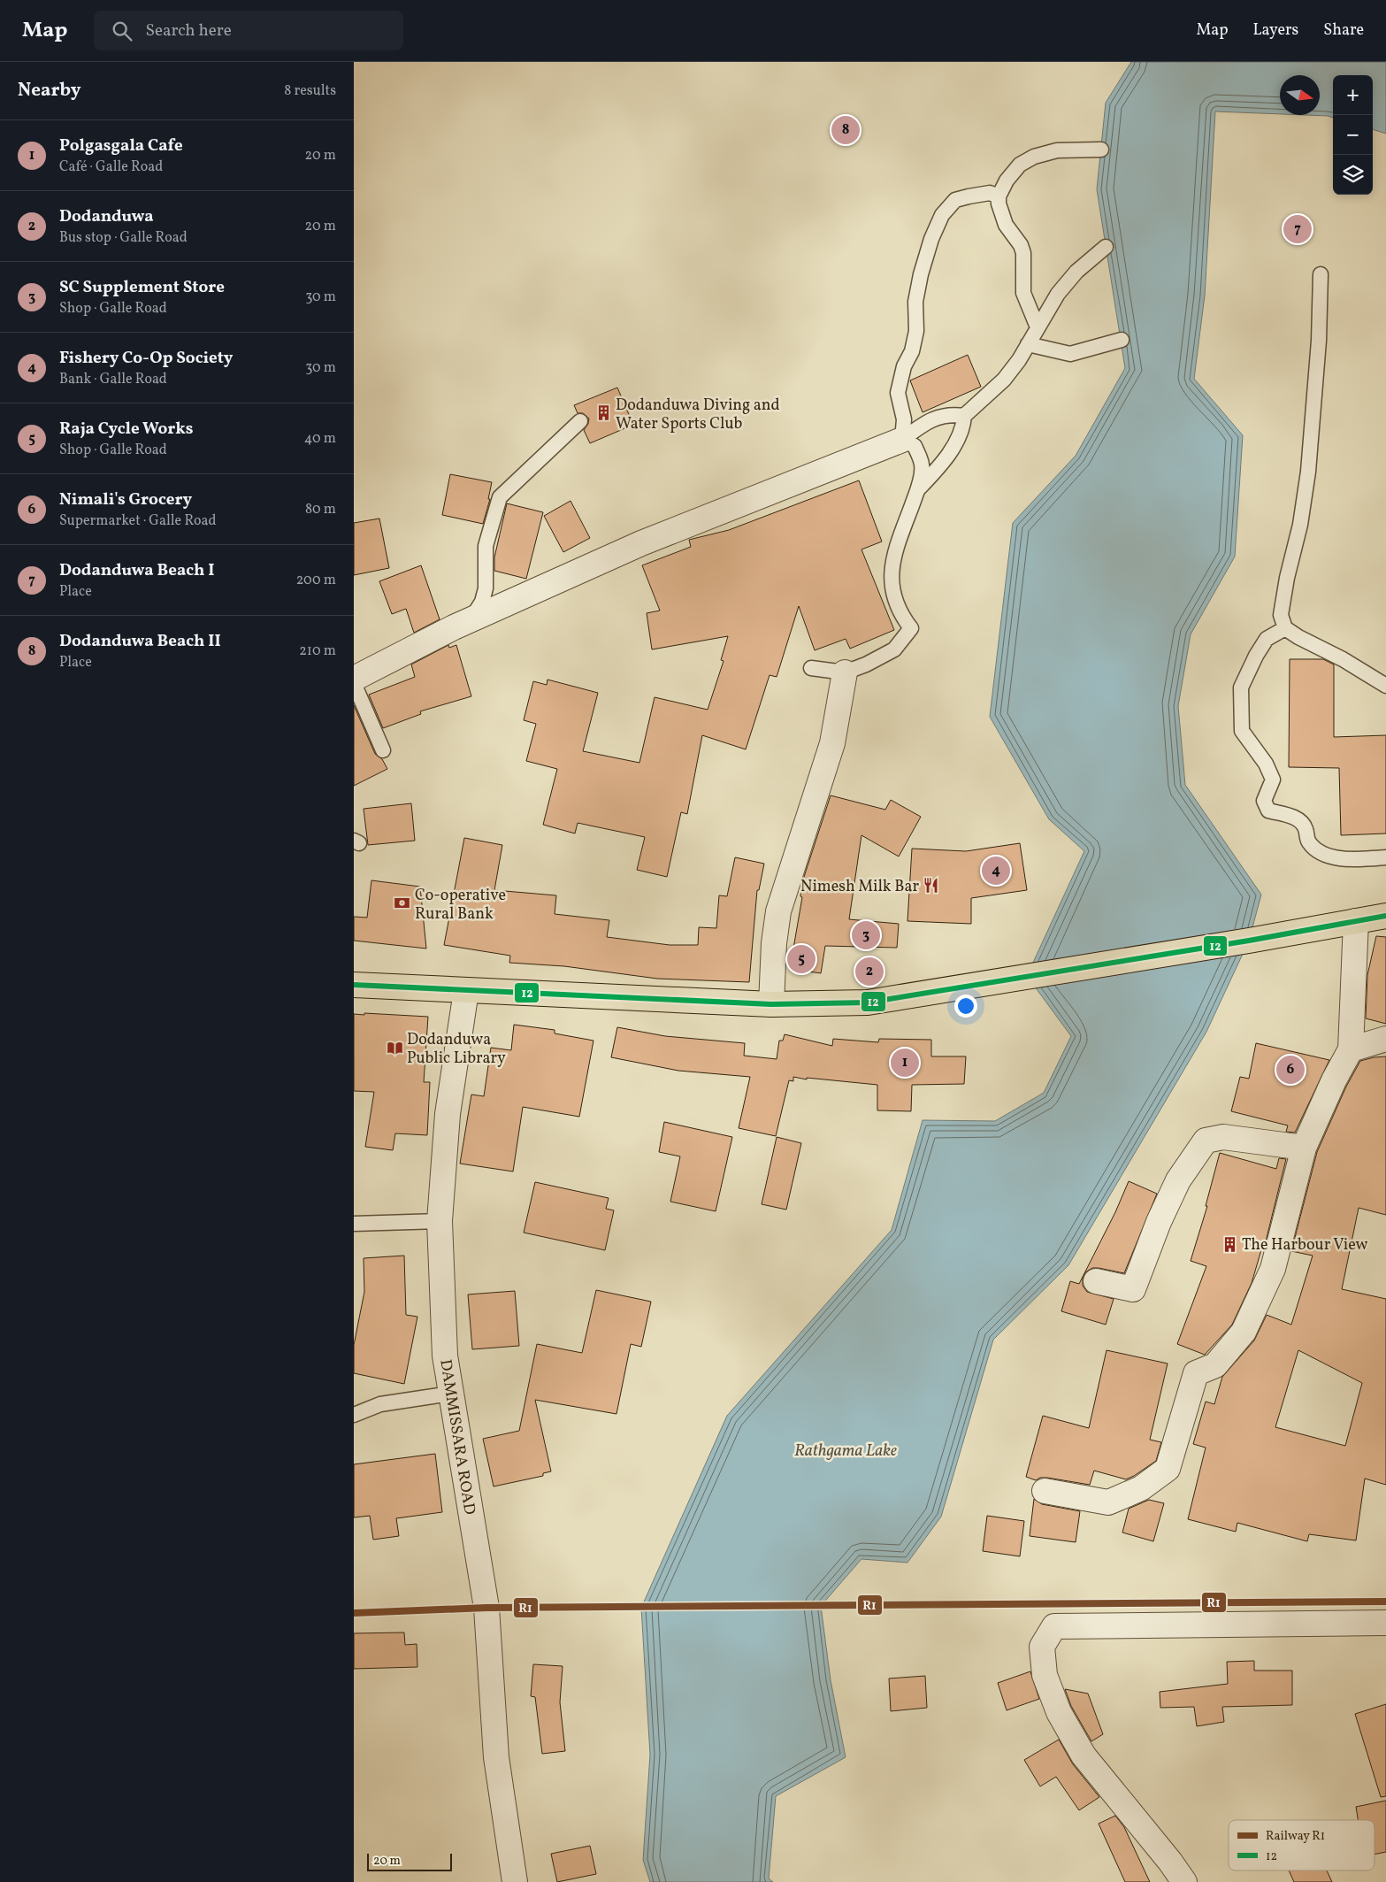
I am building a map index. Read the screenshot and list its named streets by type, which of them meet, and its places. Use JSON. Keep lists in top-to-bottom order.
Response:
{
  "streets": {
    "street": ["DAMMISSARA ROAD"]
  },
  "water": ["Rathgama Lake"],
  "places": {
    "building": ["Dodanduwa Diving and Water Sports Club", "The Harbour View"],
    "restaurant": ["Nimesh Milk Bar"],
    "bank": ["Co-operative Rural Bank"],
    "library": ["Dodanduwa Public Library"]
  },
  "lines": ["transit line 12", "rail line R1"],
  "legend": ["Railway R1", "12"],
  "scale_bar": "20 m",
  "north": "right",
  "page": {
    "header": "Map",
    "search": "Search here",
    "nav": ["Map", "Layers", "Share"],
    "heading": ["Nearby", "8 results"],
    "map_buttons": ["+", "−"],
    "pins": [
      "8",
      "7",
      "4",
      "3",
      "5",
      "2",
      "1",
      "6"
    ],
    "list": [
      {
        "mark": "1",
        "name": "Polgasgala Cafe",
        "note": "Café · Galle Road",
        "value": "20 m"
      },
      {
        "mark": "2",
        "name": "Dodanduwa",
        "note": "Bus stop · Galle Road",
        "value": "20 m"
      },
      {
        "mark": "3",
        "name": "SC Supplement Store",
        "note": "Shop · Galle Road",
        "value": "30 m"
      },
      {
        "mark": "4",
        "name": "Fishery Co-Op Society",
        "note": "Bank · Galle Road",
        "value": "30 m"
      },
      {
        "mark": "5",
        "name": "Raja Cycle Works",
        "note": "Shop · Galle Road",
        "value": "40 m"
      },
      {
        "mark": "6",
        "name": "Nimali's Grocery",
        "note": "Supermarket · Galle Road",
        "value": "80 m"
      },
      {
        "mark": "7",
        "name": "Dodanduwa Beach I",
        "note": "Place",
        "value": "200 m"
      },
      {
        "mark": "8",
        "name": "Dodanduwa Beach II",
        "note": "Place",
        "value": "210 m"
      }
    ],
    "scale": "20 m"
  }
}
